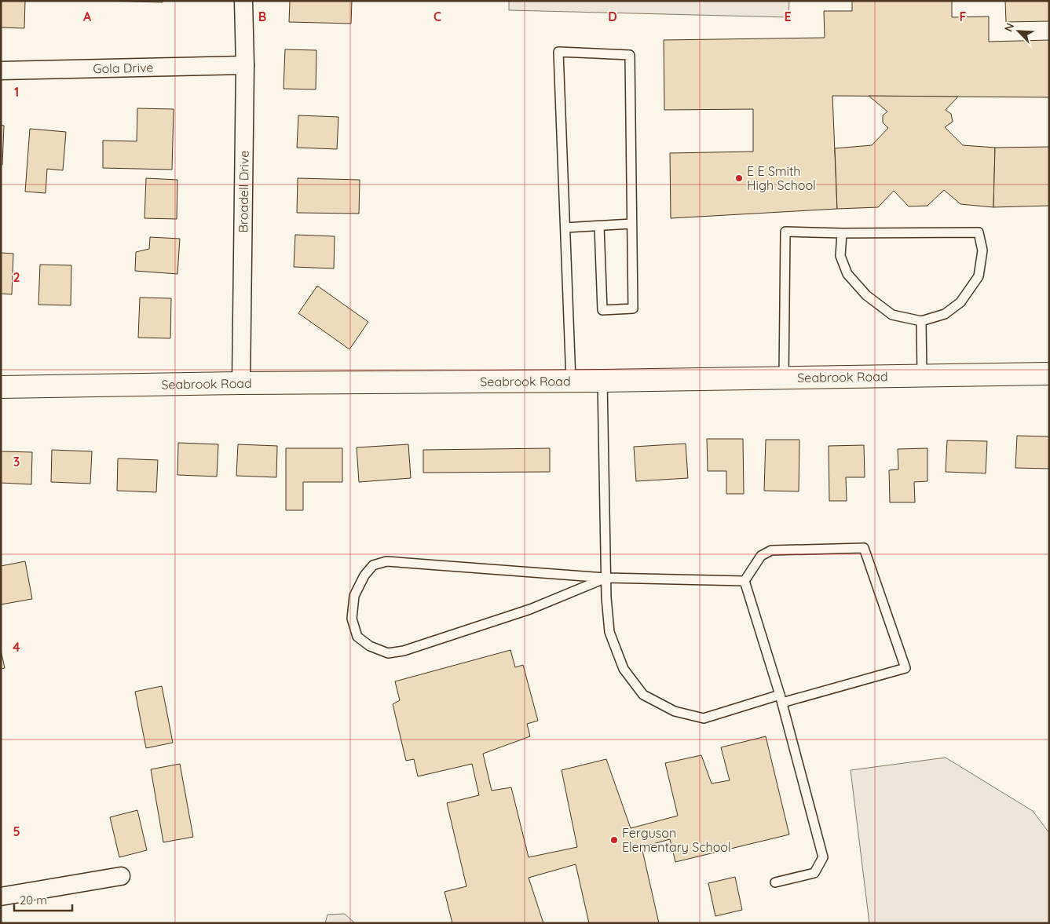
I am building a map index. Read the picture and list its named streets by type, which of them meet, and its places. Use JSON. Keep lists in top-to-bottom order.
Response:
{
  "streets": {
    "street": ["Gola Drive", "Broadell Drive", "Seabrook Road"]
  },
  "crossings": [
    ["Gola Drive", "Broadell Drive"],
    ["Broadell Drive", "Seabrook Road"]
  ],
  "places": ["E E Smith High School", "Ferguson Elementary School"],
  "scale_bar": "20 m",
  "north": "top left",
  "grid": {
    "columns": [
      "A",
      "B",
      "C",
      "D",
      "E",
      "F"
    ],
    "rows": [
      "1",
      "2",
      "3",
      "4",
      "5"
    ]
  }
}
